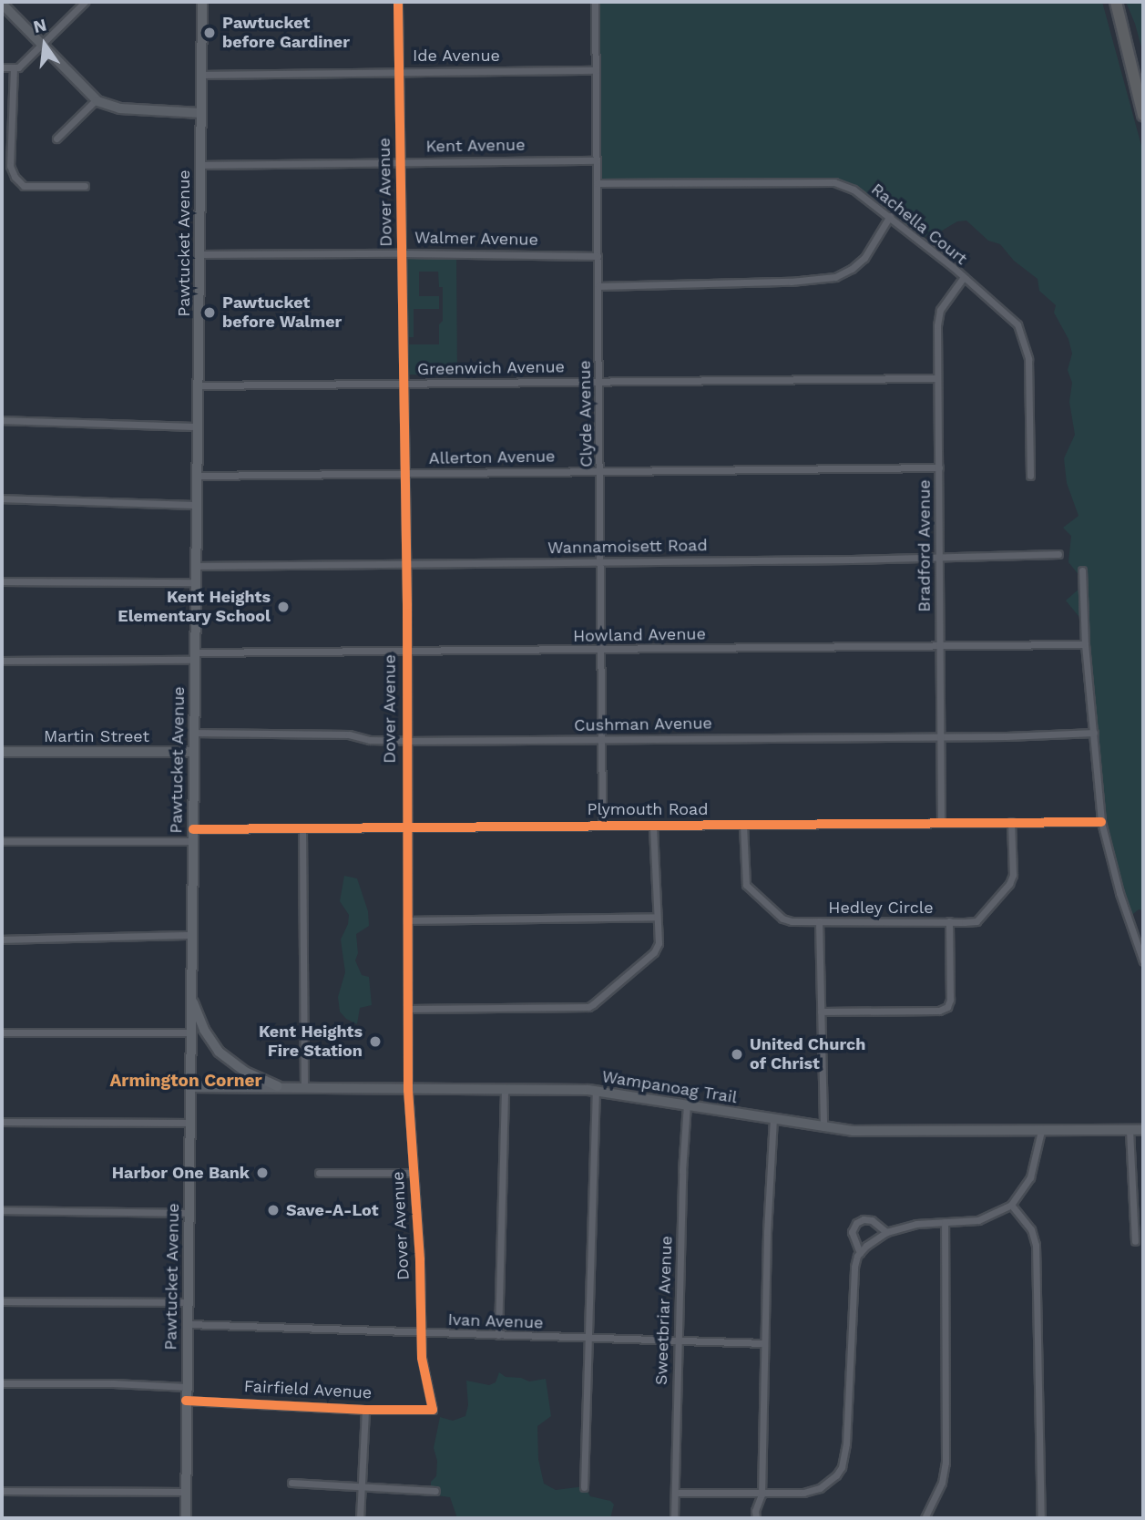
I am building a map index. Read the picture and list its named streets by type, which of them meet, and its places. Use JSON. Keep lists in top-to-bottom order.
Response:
{
  "streets": {
    "main road": ["Pawtucket Avenue", "Martin Street", "Wampanoag Trail"],
    "street": [
      "Ide Avenue",
      "Kent Avenue",
      "Dover Avenue",
      "Rachella Court",
      "Walmer Avenue",
      "Greenwich Avenue",
      "Clyde Avenue",
      "Allerton Avenue",
      "Bradford Avenue",
      "Wannamoisett Road",
      "Howland Avenue",
      "Cushman Avenue",
      "Plymouth Road",
      "Hedley Circle",
      "Sweetbriar Avenue",
      "Ivan Avenue",
      "Fairfield Avenue"
    ]
  },
  "crossings": [
    ["Ide Avenue", "Dover Avenue"],
    ["Ide Avenue", "Pawtucket Avenue"],
    ["Ide Avenue", "Clyde Avenue"],
    ["Kent Avenue", "Dover Avenue"],
    ["Kent Avenue", "Pawtucket Avenue"],
    ["Kent Avenue", "Clyde Avenue"],
    ["Dover Avenue", "Walmer Avenue"],
    ["Dover Avenue", "Greenwich Avenue"],
    ["Dover Avenue", "Allerton Avenue"],
    ["Dover Avenue", "Wannamoisett Road"],
    ["Dover Avenue", "Howland Avenue"],
    ["Dover Avenue", "Cushman Avenue"],
    ["Dover Avenue", "Plymouth Road"],
    ["Dover Avenue", "Wampanoag Trail"],
    ["Dover Avenue", "Ivan Avenue"],
    ["Dover Avenue", "Fairfield Avenue"],
    ["Rachella Court", "Clyde Avenue"],
    ["Rachella Court", "Bradford Avenue"],
    ["Walmer Avenue", "Pawtucket Avenue"],
    ["Walmer Avenue", "Clyde Avenue"],
    ["Pawtucket Avenue", "Greenwich Avenue"],
    ["Pawtucket Avenue", "Allerton Avenue"],
    ["Pawtucket Avenue", "Wannamoisett Road"],
    ["Pawtucket Avenue", "Howland Avenue"],
    ["Pawtucket Avenue", "Cushman Avenue"],
    ["Pawtucket Avenue", "Martin Street"],
    ["Pawtucket Avenue", "Plymouth Road"],
    ["Pawtucket Avenue", "Wampanoag Trail"],
    ["Pawtucket Avenue", "Ivan Avenue"],
    ["Pawtucket Avenue", "Fairfield Avenue"],
    ["Greenwich Avenue", "Clyde Avenue"],
    ["Greenwich Avenue", "Bradford Avenue"],
    ["Clyde Avenue", "Allerton Avenue"],
    ["Clyde Avenue", "Wannamoisett Road"],
    ["Clyde Avenue", "Howland Avenue"],
    ["Clyde Avenue", "Cushman Avenue"],
    ["Clyde Avenue", "Plymouth Road"],
    ["Allerton Avenue", "Bradford Avenue"],
    ["Bradford Avenue", "Wannamoisett Road"],
    ["Bradford Avenue", "Howland Avenue"],
    ["Bradford Avenue", "Cushman Avenue"],
    ["Bradford Avenue", "Plymouth Road"],
    ["Plymouth Road", "Hedley Circle"],
    ["Wampanoag Trail", "Sweetbriar Avenue"],
    ["Sweetbriar Avenue", "Ivan Avenue"]
  ],
  "districts": ["Armington Corner"],
  "places": [
    "Pawtucket before Gardiner",
    "Pawtucket before Walmer",
    "Kent Heights Elementary School",
    "Kent Heights Fire Station",
    "United Church of Christ",
    "Harbor One Bank",
    "Save-A-Lot"
  ],
  "north": "top"
}
